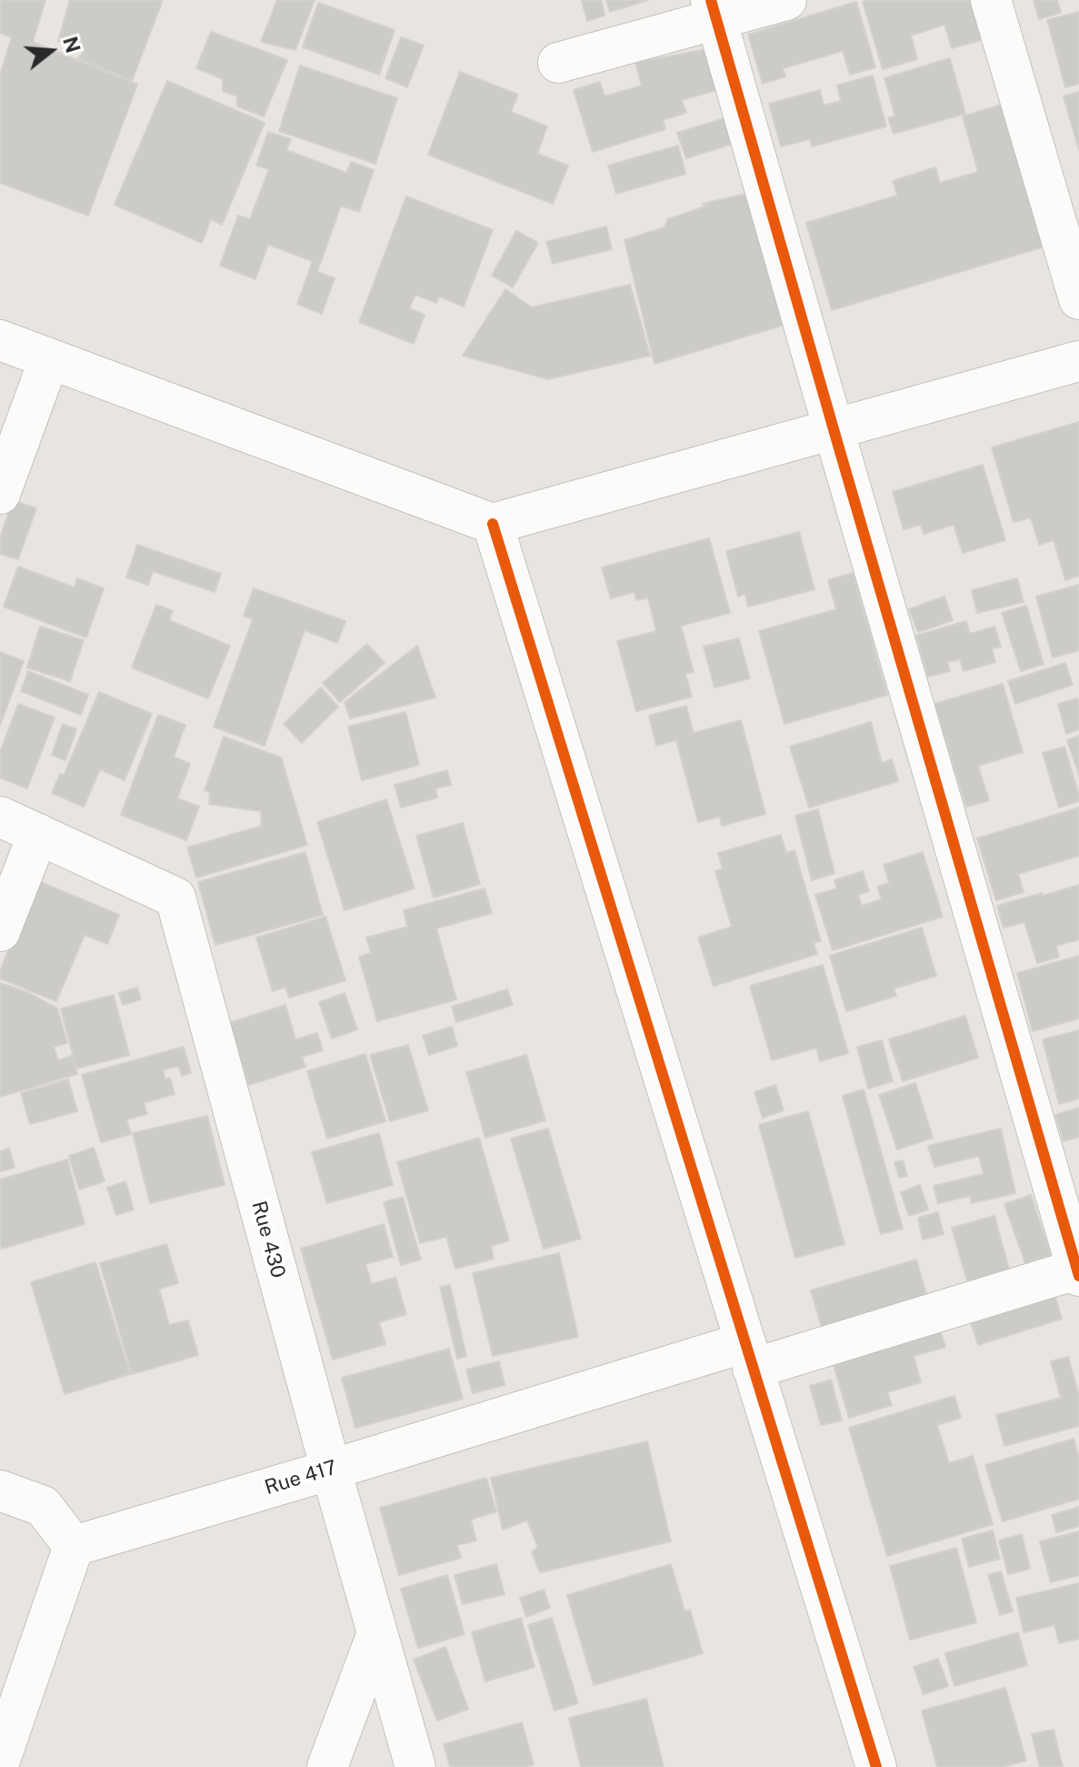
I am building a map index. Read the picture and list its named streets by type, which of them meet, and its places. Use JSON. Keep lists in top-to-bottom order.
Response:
{
  "streets": {
    "street": ["Rue 430", "Rue 417"]
  },
  "crossings": [
    ["Rue 430", "Rue 417"]
  ],
  "north": "right"
}
